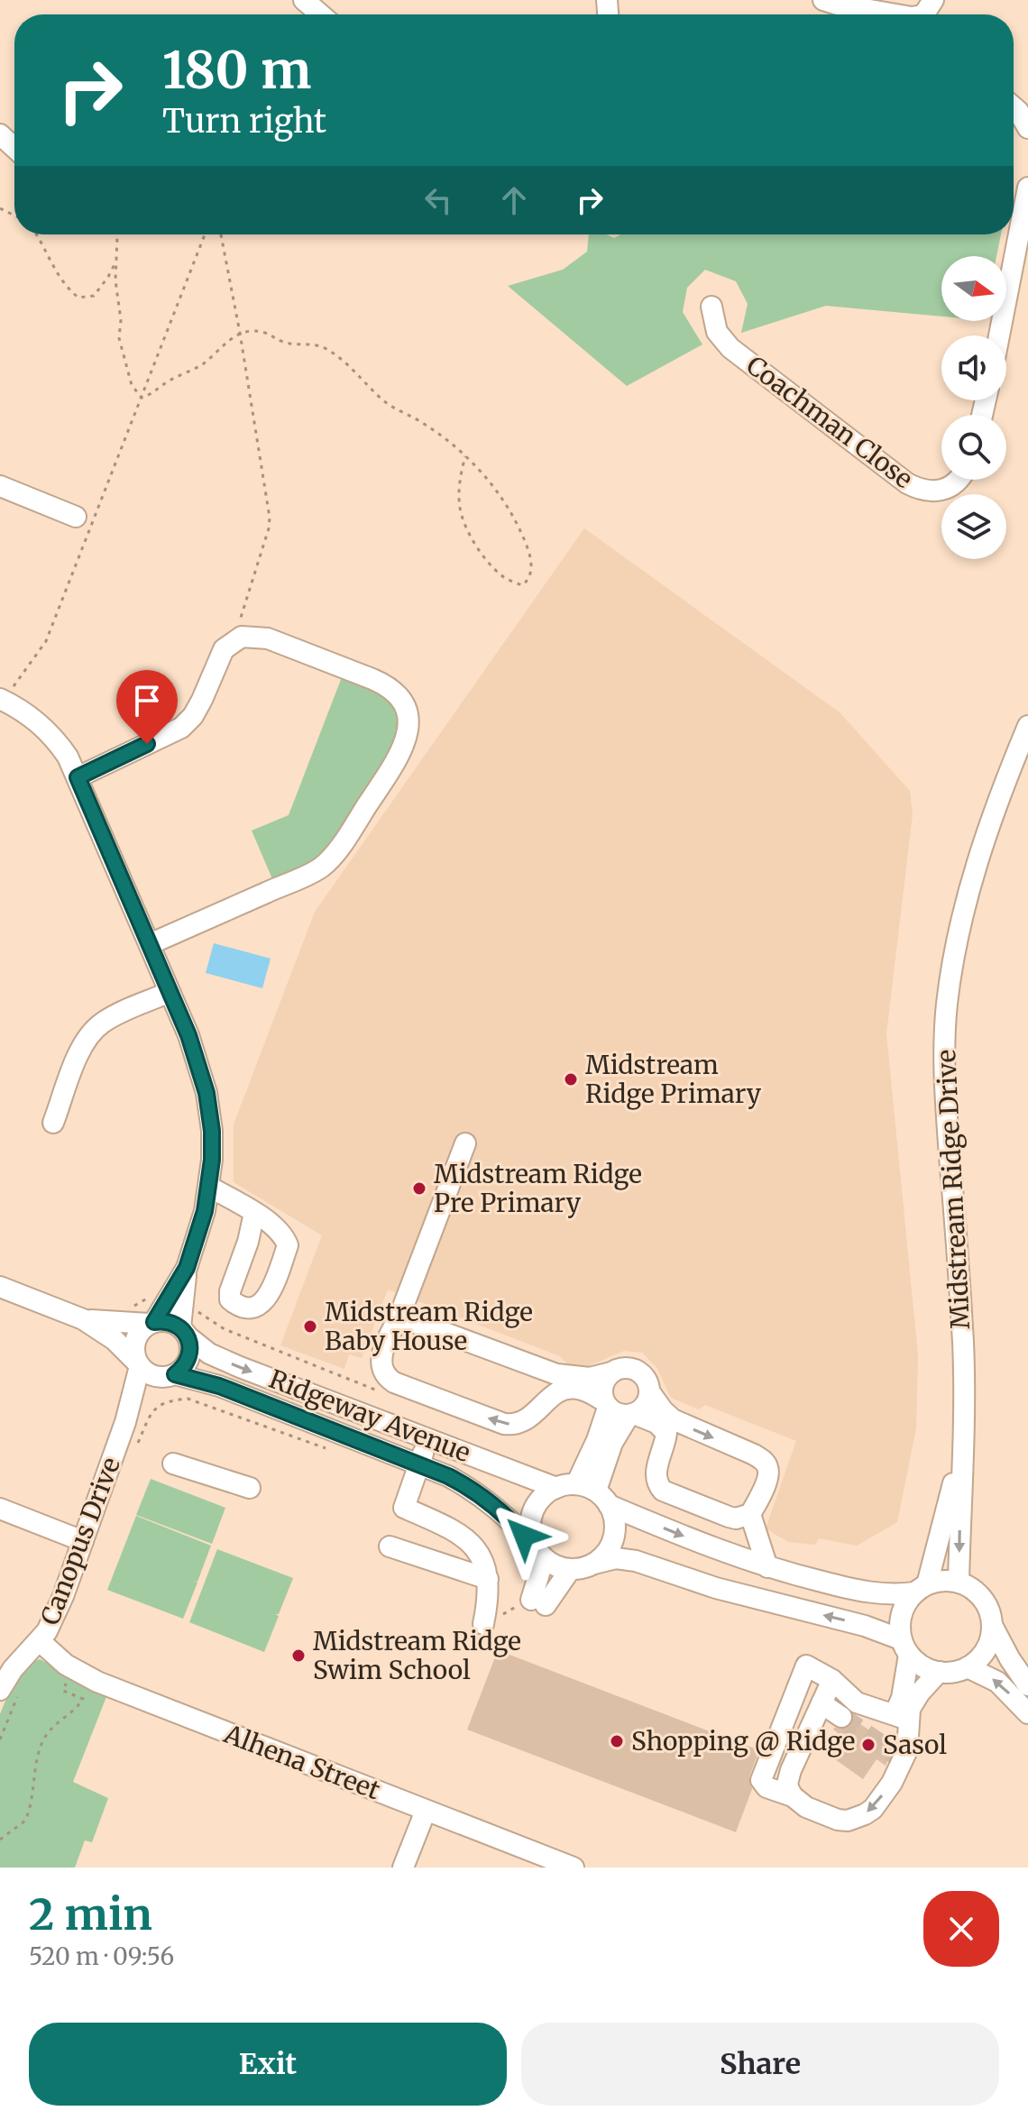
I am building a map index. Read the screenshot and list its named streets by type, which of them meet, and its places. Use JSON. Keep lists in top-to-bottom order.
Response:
{
  "streets": {
    "street": [
      "Coachman Close",
      "Midstream Ridge Drive",
      "Ridgeway Avenue",
      "Canopus Drive",
      "Alhena Street"
    ]
  },
  "crossings": [
    ["Midstream Ridge Drive", "Ridgeway Avenue"],
    ["Ridgeway Avenue", "Canopus Drive"],
    ["Canopus Drive", "Alhena Street"]
  ],
  "places": [
    "Midstream Ridge Primary",
    "Midstream Ridge Pre Primary",
    "Midstream Ridge Baby House",
    "Midstream Ridge Swim School",
    "Shopping @ Ridge",
    "Sasol"
  ],
  "north": "right",
  "page": {
    "turn": ["180 m", "Turn right"],
    "heading": ["2 min", "520 m · 09:56"],
    "buttons": ["Exit", "Share"]
  }
}
